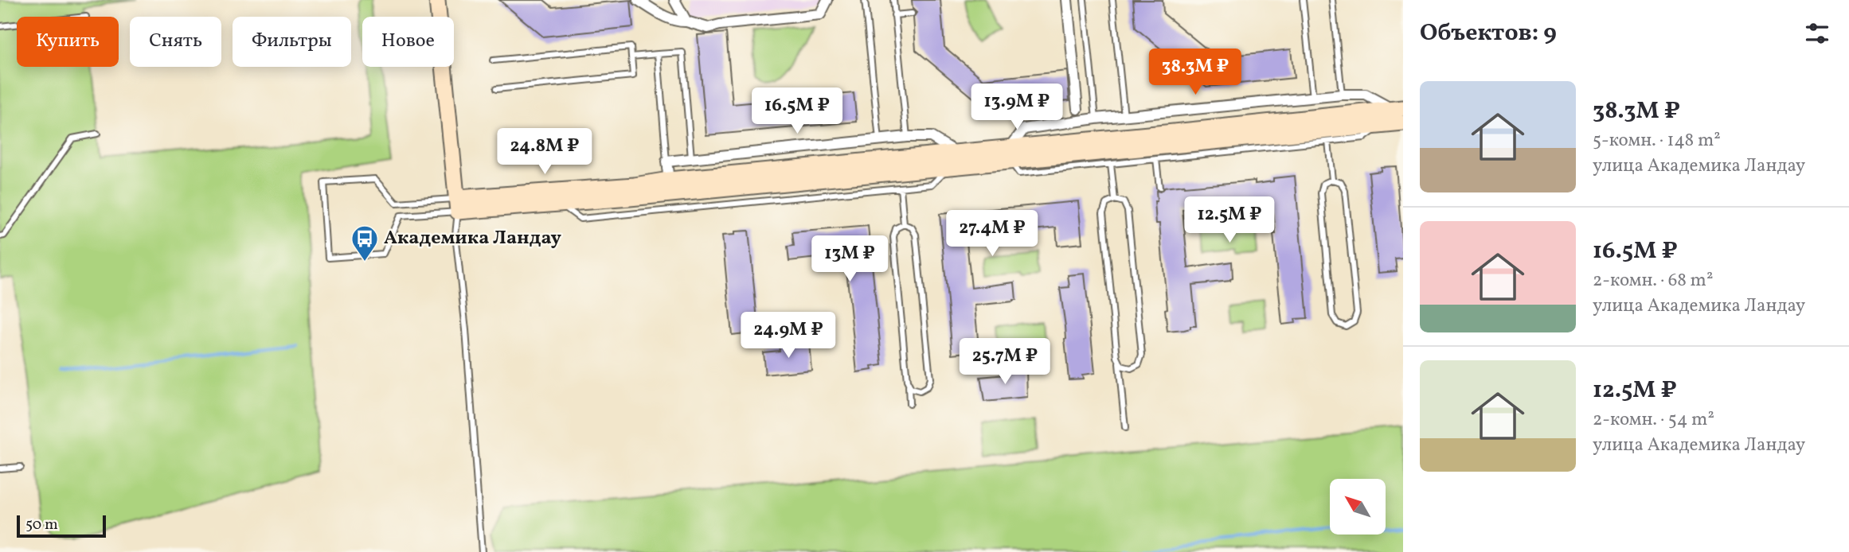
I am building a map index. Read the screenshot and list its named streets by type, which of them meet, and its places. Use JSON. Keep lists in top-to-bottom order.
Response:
{
  "places": {
    "bus stop": ["Академика Ландау"]
  },
  "scale_bar": "50 m",
  "north": "top left",
  "page": {
    "heading": "Объектов: 9",
    "chip": [
      "Купить",
      "Снять",
      "Фильтры",
      "Новое"
    ],
    "price": [
      "38.3M ₽",
      "13.9M ₽",
      "16.5M ₽",
      "24.8M ₽",
      "12.5M ₽",
      "27.4M ₽",
      "13M ₽",
      "24.9M ₽",
      "25.7M ₽"
    ],
    "list": [
      {
        "name": "38.3M ₽",
        "note": "5-комн. · 148 m² · улица Академика Ландау"
      },
      {
        "name": "16.5M ₽",
        "note": "2-комн. · 68 m² · улица Академика Ландау"
      },
      {
        "name": "12.5M ₽",
        "note": "2-комн. · 54 m² · улица Академика Ландау"
      }
    ],
    "scale": "50 m"
  }
}
